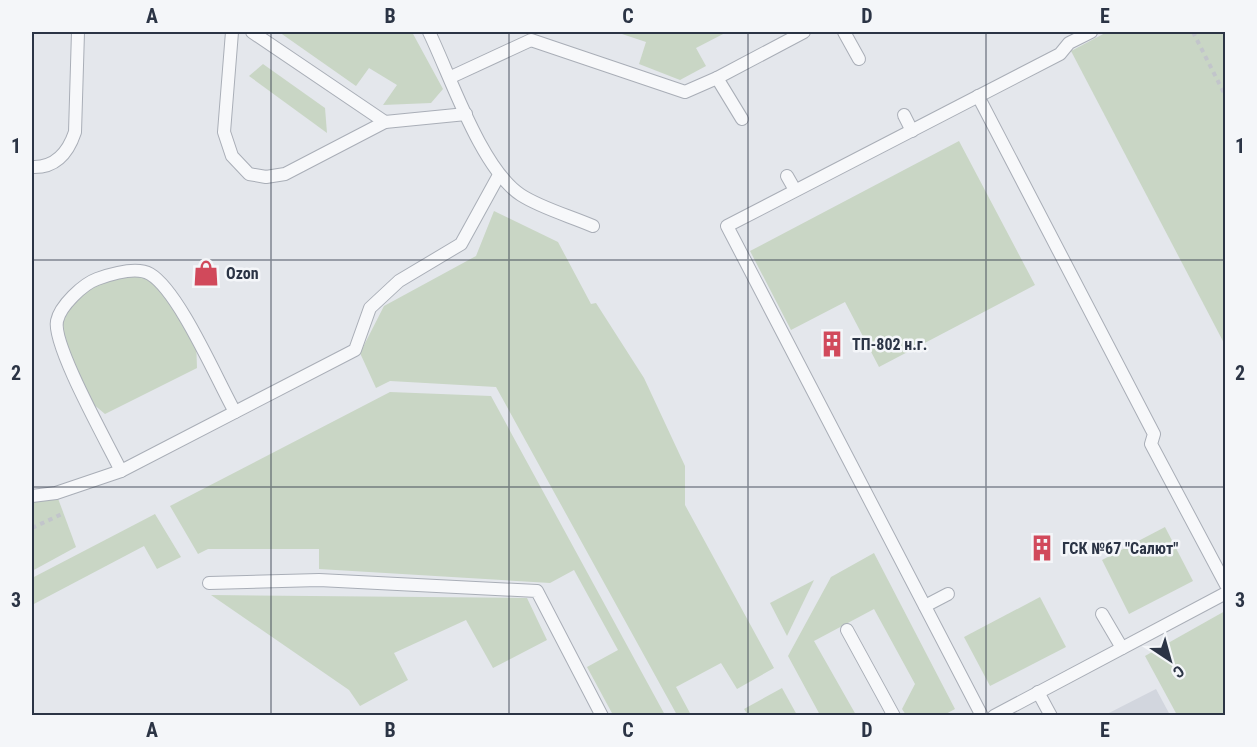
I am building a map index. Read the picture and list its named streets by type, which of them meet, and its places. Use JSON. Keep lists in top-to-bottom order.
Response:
{
  "places": {
    "shop": ["Ozon"],
    "building": ["ТП-802 н.г.", "ГСК №67 \"Салют\""]
  },
  "north": "bottom right",
  "grid": {
    "columns": [
      "A",
      "B",
      "C",
      "D",
      "E"
    ],
    "rows": ["1", "2", "3"]
  }
}
